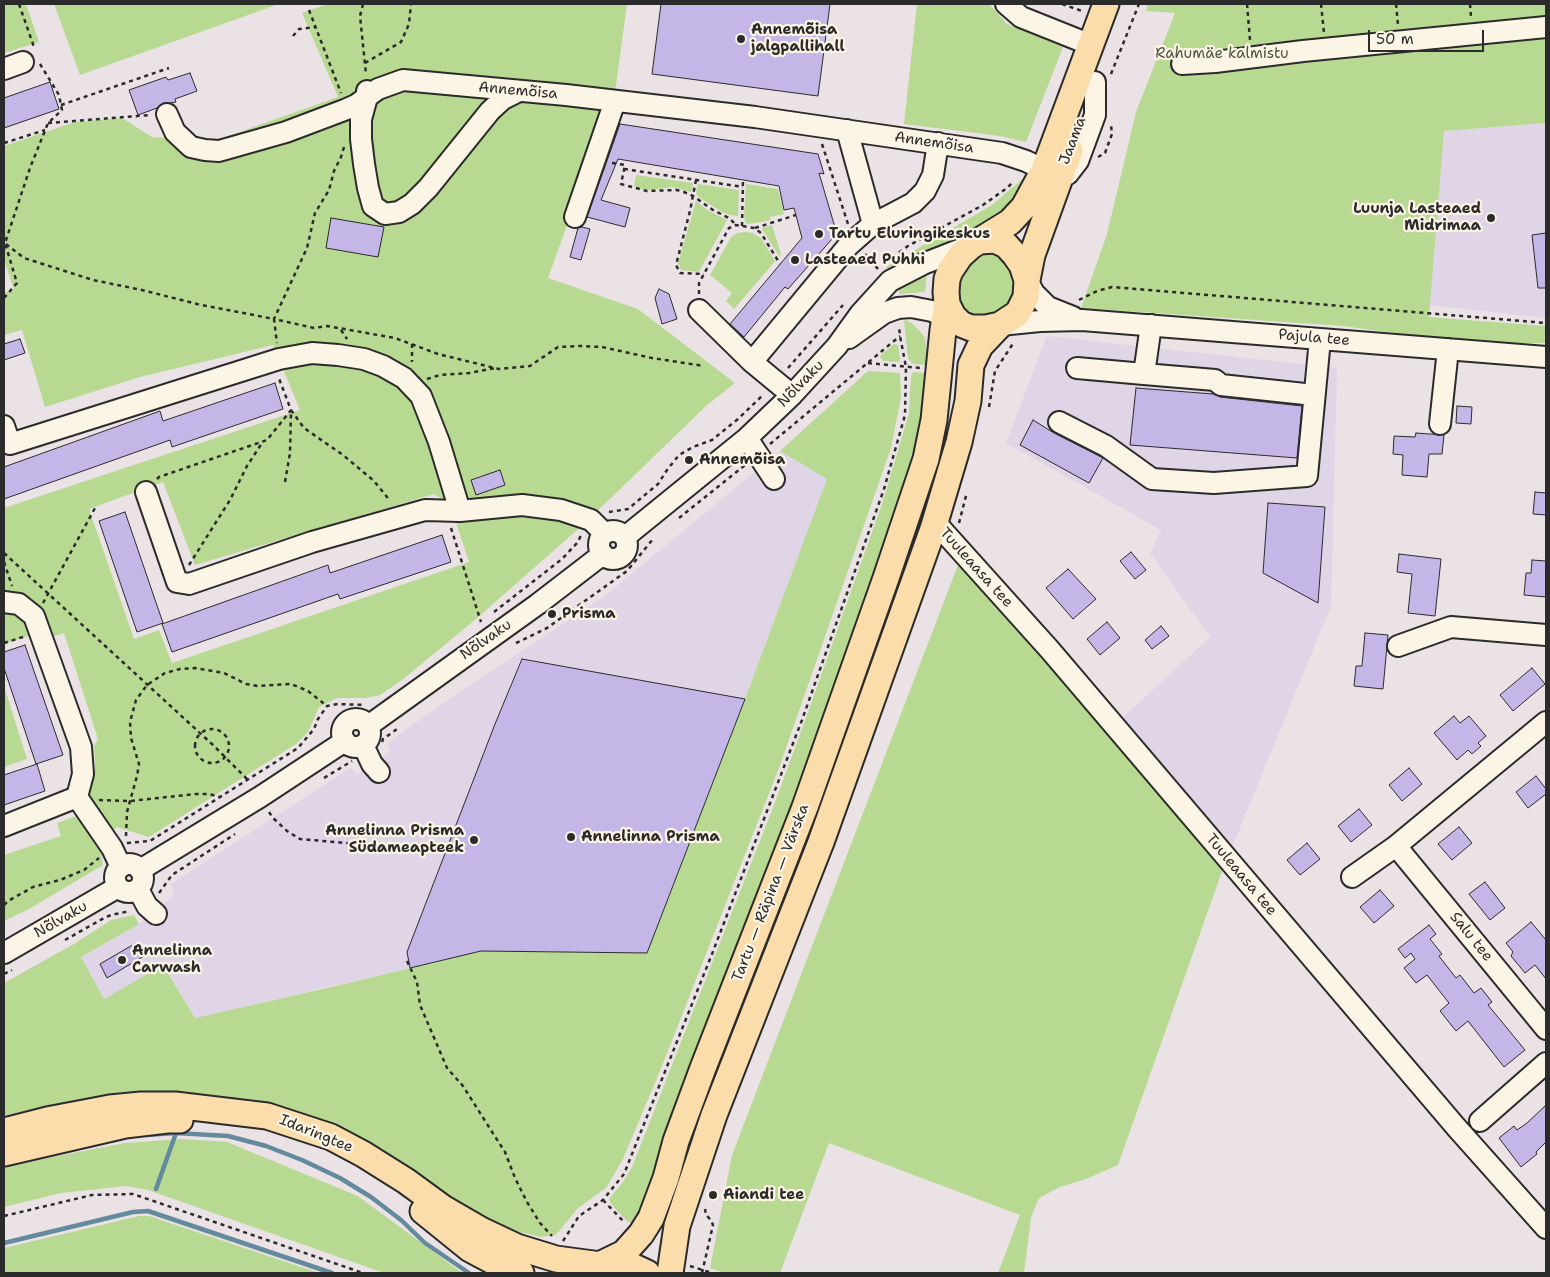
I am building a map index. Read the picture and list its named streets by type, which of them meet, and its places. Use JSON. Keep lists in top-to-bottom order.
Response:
{
  "streets": {
    "main road": ["Jaama", "Tartu — Räpina — Värska", "Idaringtee"],
    "street": [
      "Annemõisa",
      "Pajula tee",
      "Nõlvaku",
      "Tuuleaasa tee",
      "Salu tee"
    ]
  },
  "crossings": [
    ["Annemõisa", "Jaama"],
    ["Jaama", "Nõlvaku"],
    ["Jaama", "Tartu — Räpina — Värska"],
    ["Nõlvaku", "Tartu — Räpina — Värska"],
    ["Tuuleaasa tee", "Tartu — Räpina — Värska"],
    ["Tartu — Räpina — Värska", "Idaringtee"]
  ],
  "parks": ["Rahumäe kalmistu"],
  "places": [
    "Annemõisa jalgpallihall",
    "Luunja Lasteaed Midrimaa",
    "Tartu Eluringikeskus",
    "Lasteaed Puhhi",
    "Annemõisa",
    "Prisma",
    "Annelinna Prisma",
    "Annelinna Prisma Südameapteek",
    "Annelinna Carwash",
    "Aiandi tee"
  ],
  "scale_bar": "50 m"
}
